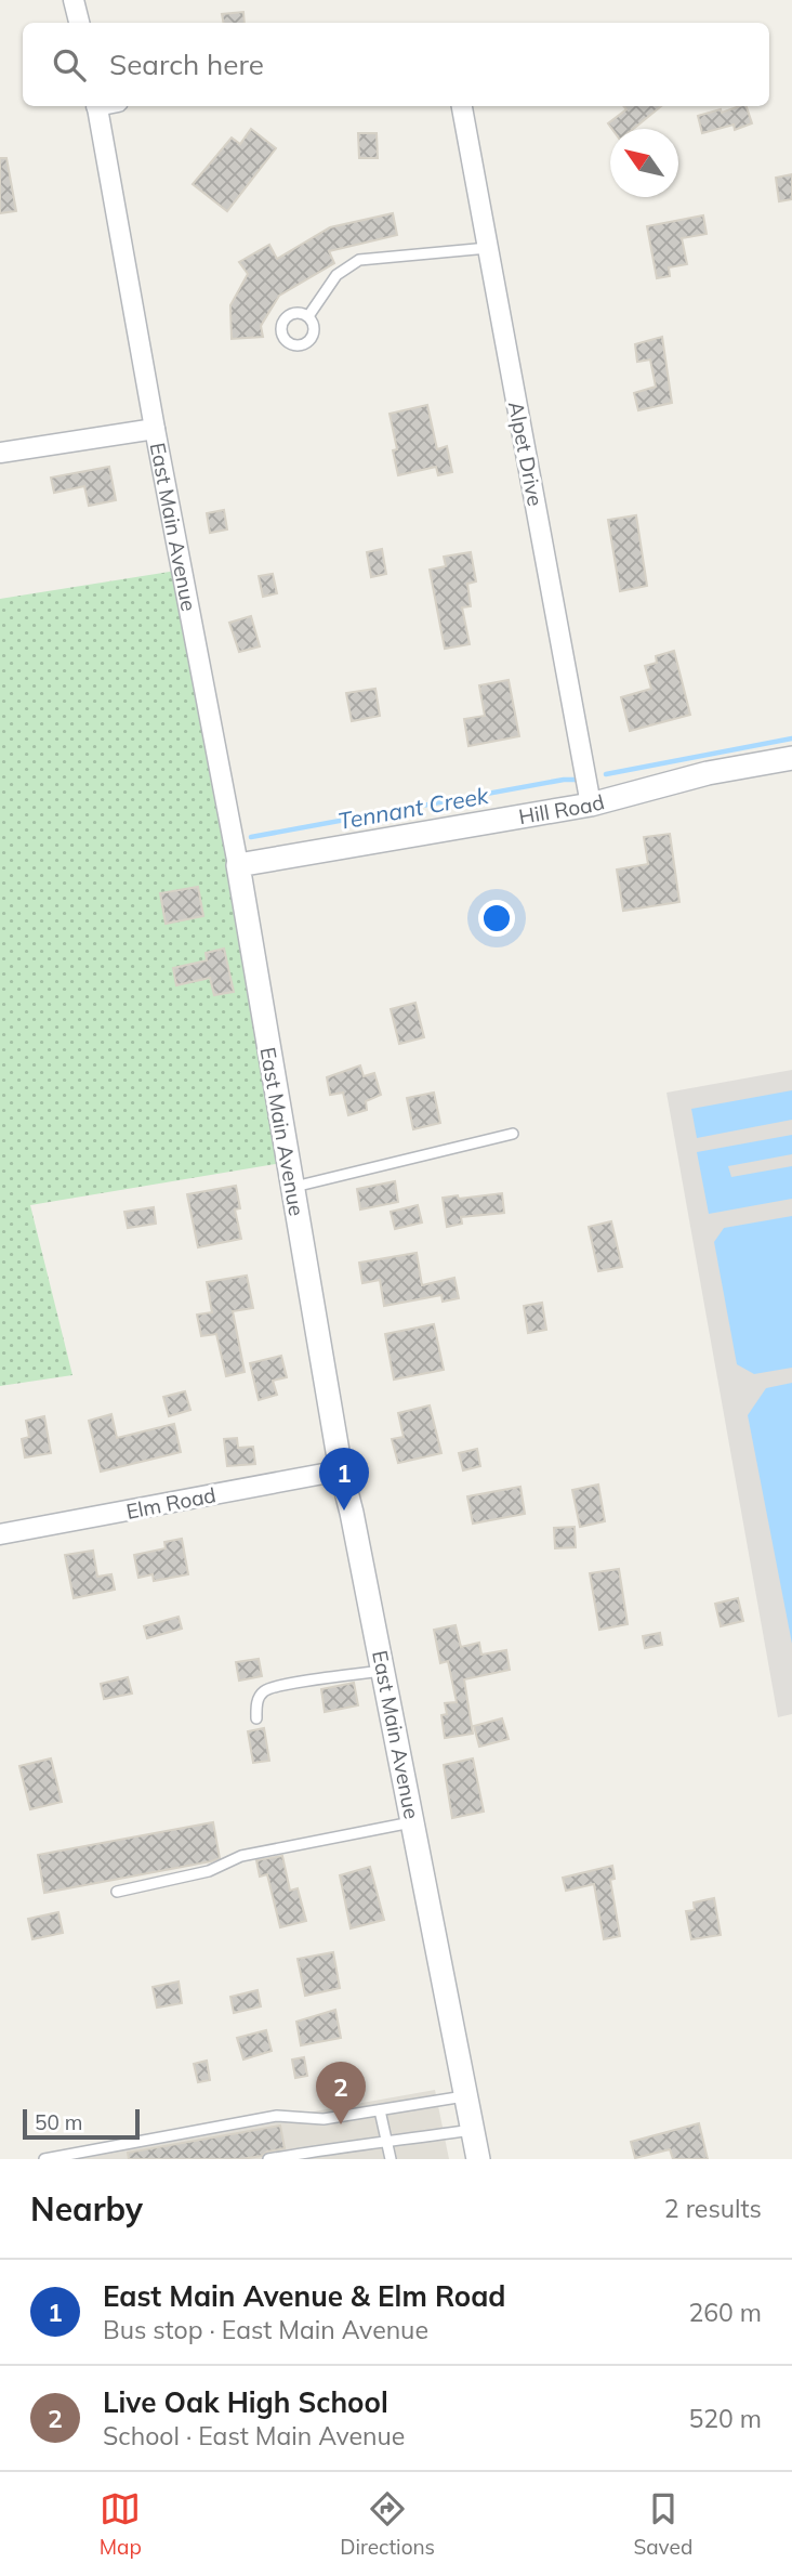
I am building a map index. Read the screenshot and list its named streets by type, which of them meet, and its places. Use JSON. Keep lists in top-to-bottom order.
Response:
{
  "streets": {
    "street": [
      "Alpet Drive",
      "East Main Avenue",
      "Hill Road",
      "Elm Road"
    ]
  },
  "crossings": [
    ["Alpet Drive", "Hill Road"],
    ["East Main Avenue", "Hill Road"],
    ["East Main Avenue", "Elm Road"]
  ],
  "water": ["Tennant Creek"],
  "scale_bar": "50 m",
  "north": "top left",
  "page": {
    "search": "Search here",
    "pins": ["1", "2"],
    "scale": "50 m",
    "heading": ["Nearby", "2 results"],
    "list": [
      {
        "mark": "1",
        "name": "East Main Avenue & Elm Road",
        "note": "Bus stop · East Main Avenue",
        "value": "260 m"
      },
      {
        "mark": "2",
        "name": "Live Oak High School",
        "note": "School · East Main Avenue",
        "value": "520 m"
      }
    ],
    "nav": ["Map", "Directions", "Saved"]
  }
}
